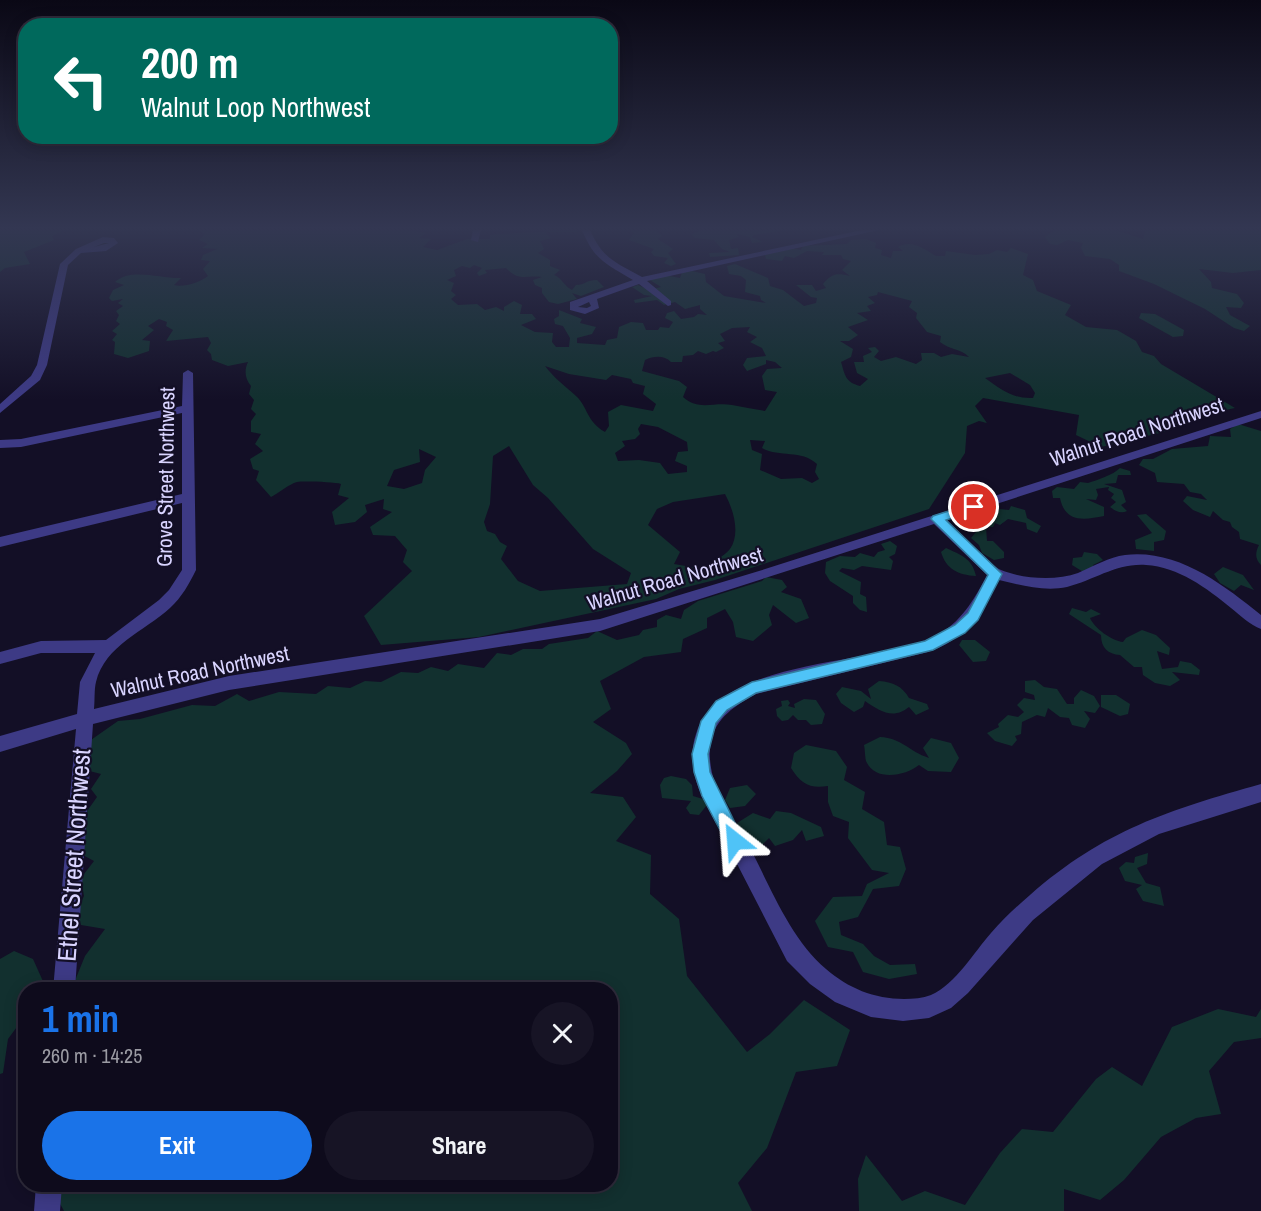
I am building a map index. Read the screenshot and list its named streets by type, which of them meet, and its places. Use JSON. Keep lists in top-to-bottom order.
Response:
{
  "streets": {
    "street": ["Walnut Road Northwest", "Grove Street Northwest", "Ethel Street Northwest"]
  },
  "crossings": [
    ["Walnut Road Northwest", "Grove Street Northwest"],
    ["Walnut Road Northwest", "Ethel Street Northwest"],
    ["Grove Street Northwest", "Ethel Street Northwest"]
  ],
  "page": {
    "turn": ["200 m", "Walnut Loop Northwest"],
    "heading": ["1 min", "260 m · 14:25"],
    "buttons": ["Exit", "Share"]
  }
}
